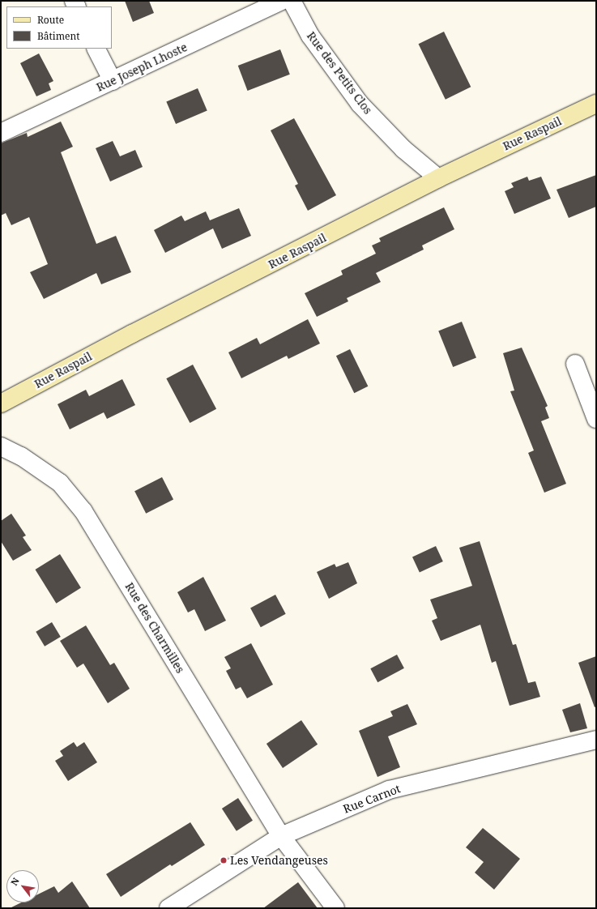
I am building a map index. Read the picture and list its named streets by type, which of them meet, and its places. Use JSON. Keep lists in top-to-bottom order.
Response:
{
  "streets": {
    "street": [
      "Rue Joseph Lhoste",
      "Rue des Petits Clos",
      "Rue Raspail",
      "Rue des Charmilles",
      "Rue Carnot"
    ]
  },
  "crossings": [
    ["Rue des Petits Clos", "Rue Raspail"],
    ["Rue des Charmilles", "Rue Carnot"]
  ],
  "places": ["Les Vendangeuses"],
  "legend": ["Route", "Bâtiment"],
  "north": "top left"
}
